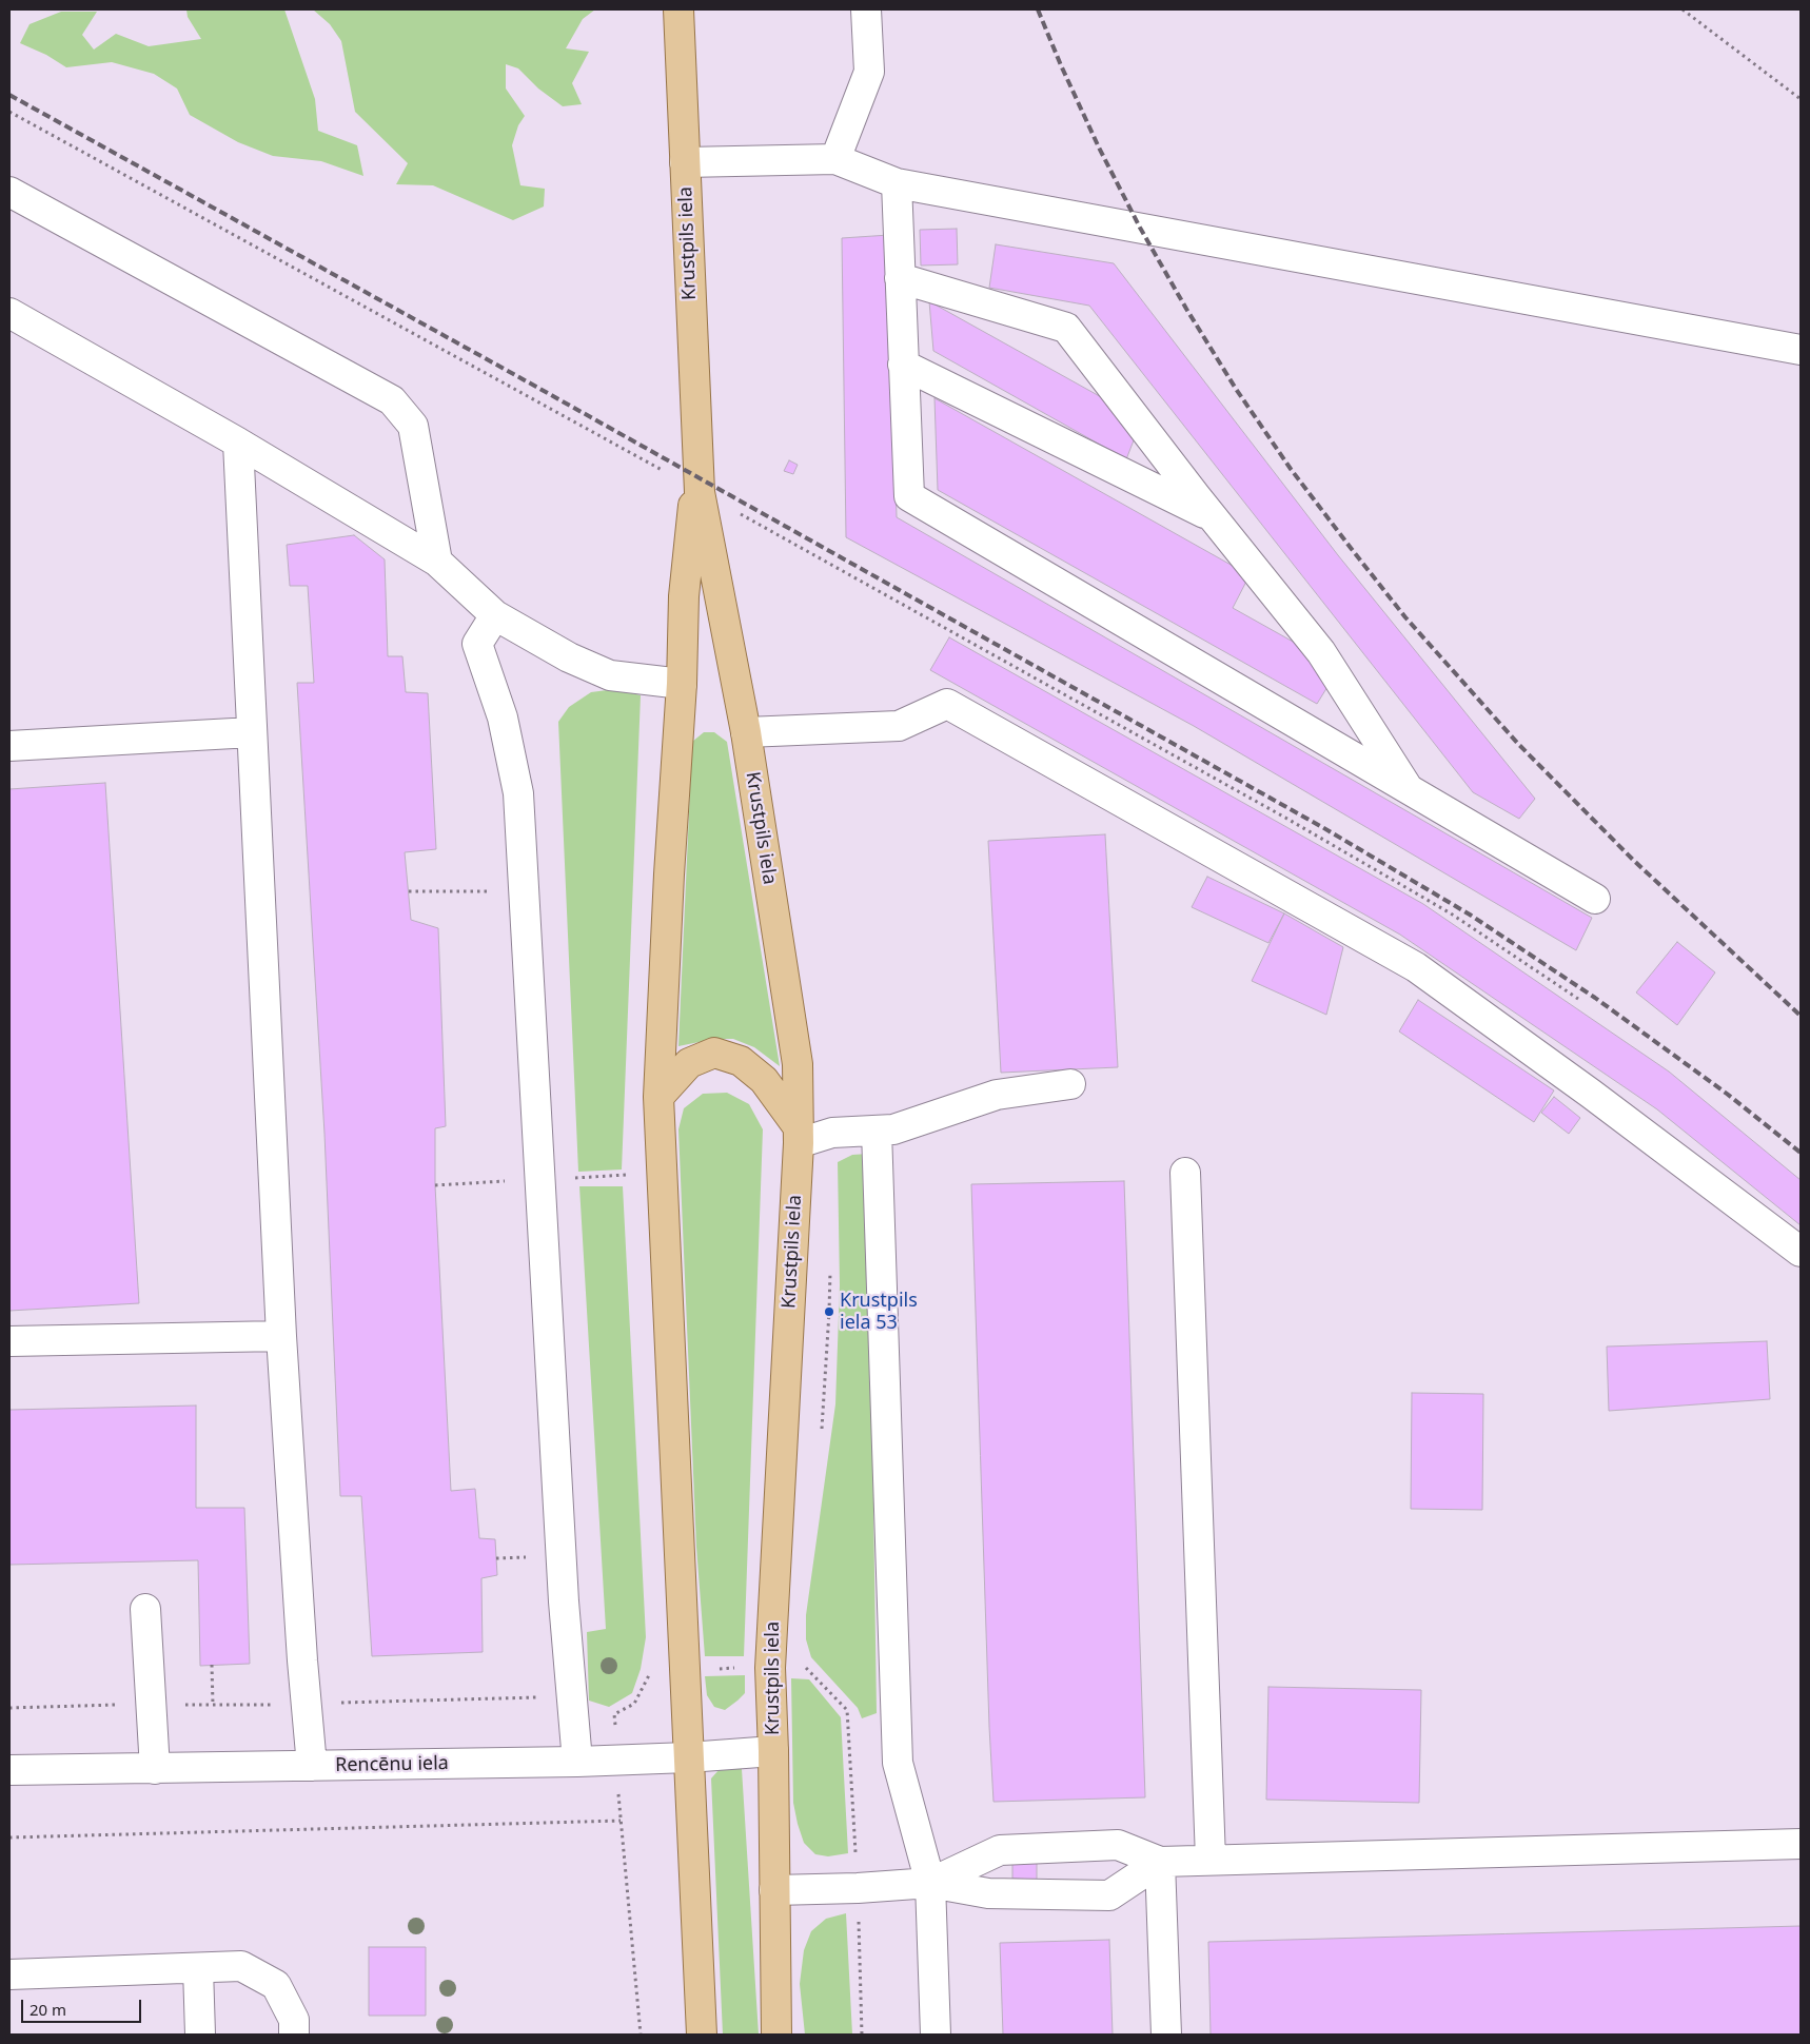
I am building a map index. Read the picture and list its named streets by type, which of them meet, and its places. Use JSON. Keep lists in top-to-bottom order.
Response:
{
  "streets": {
    "main road": ["Krustpils iela"],
    "street": ["Rencēnu iela"]
  },
  "crossings": [
    ["Krustpils iela", "Rencēnu iela"]
  ],
  "places": ["Krustpils iela 53"],
  "scale_bar": "20 m"
}
